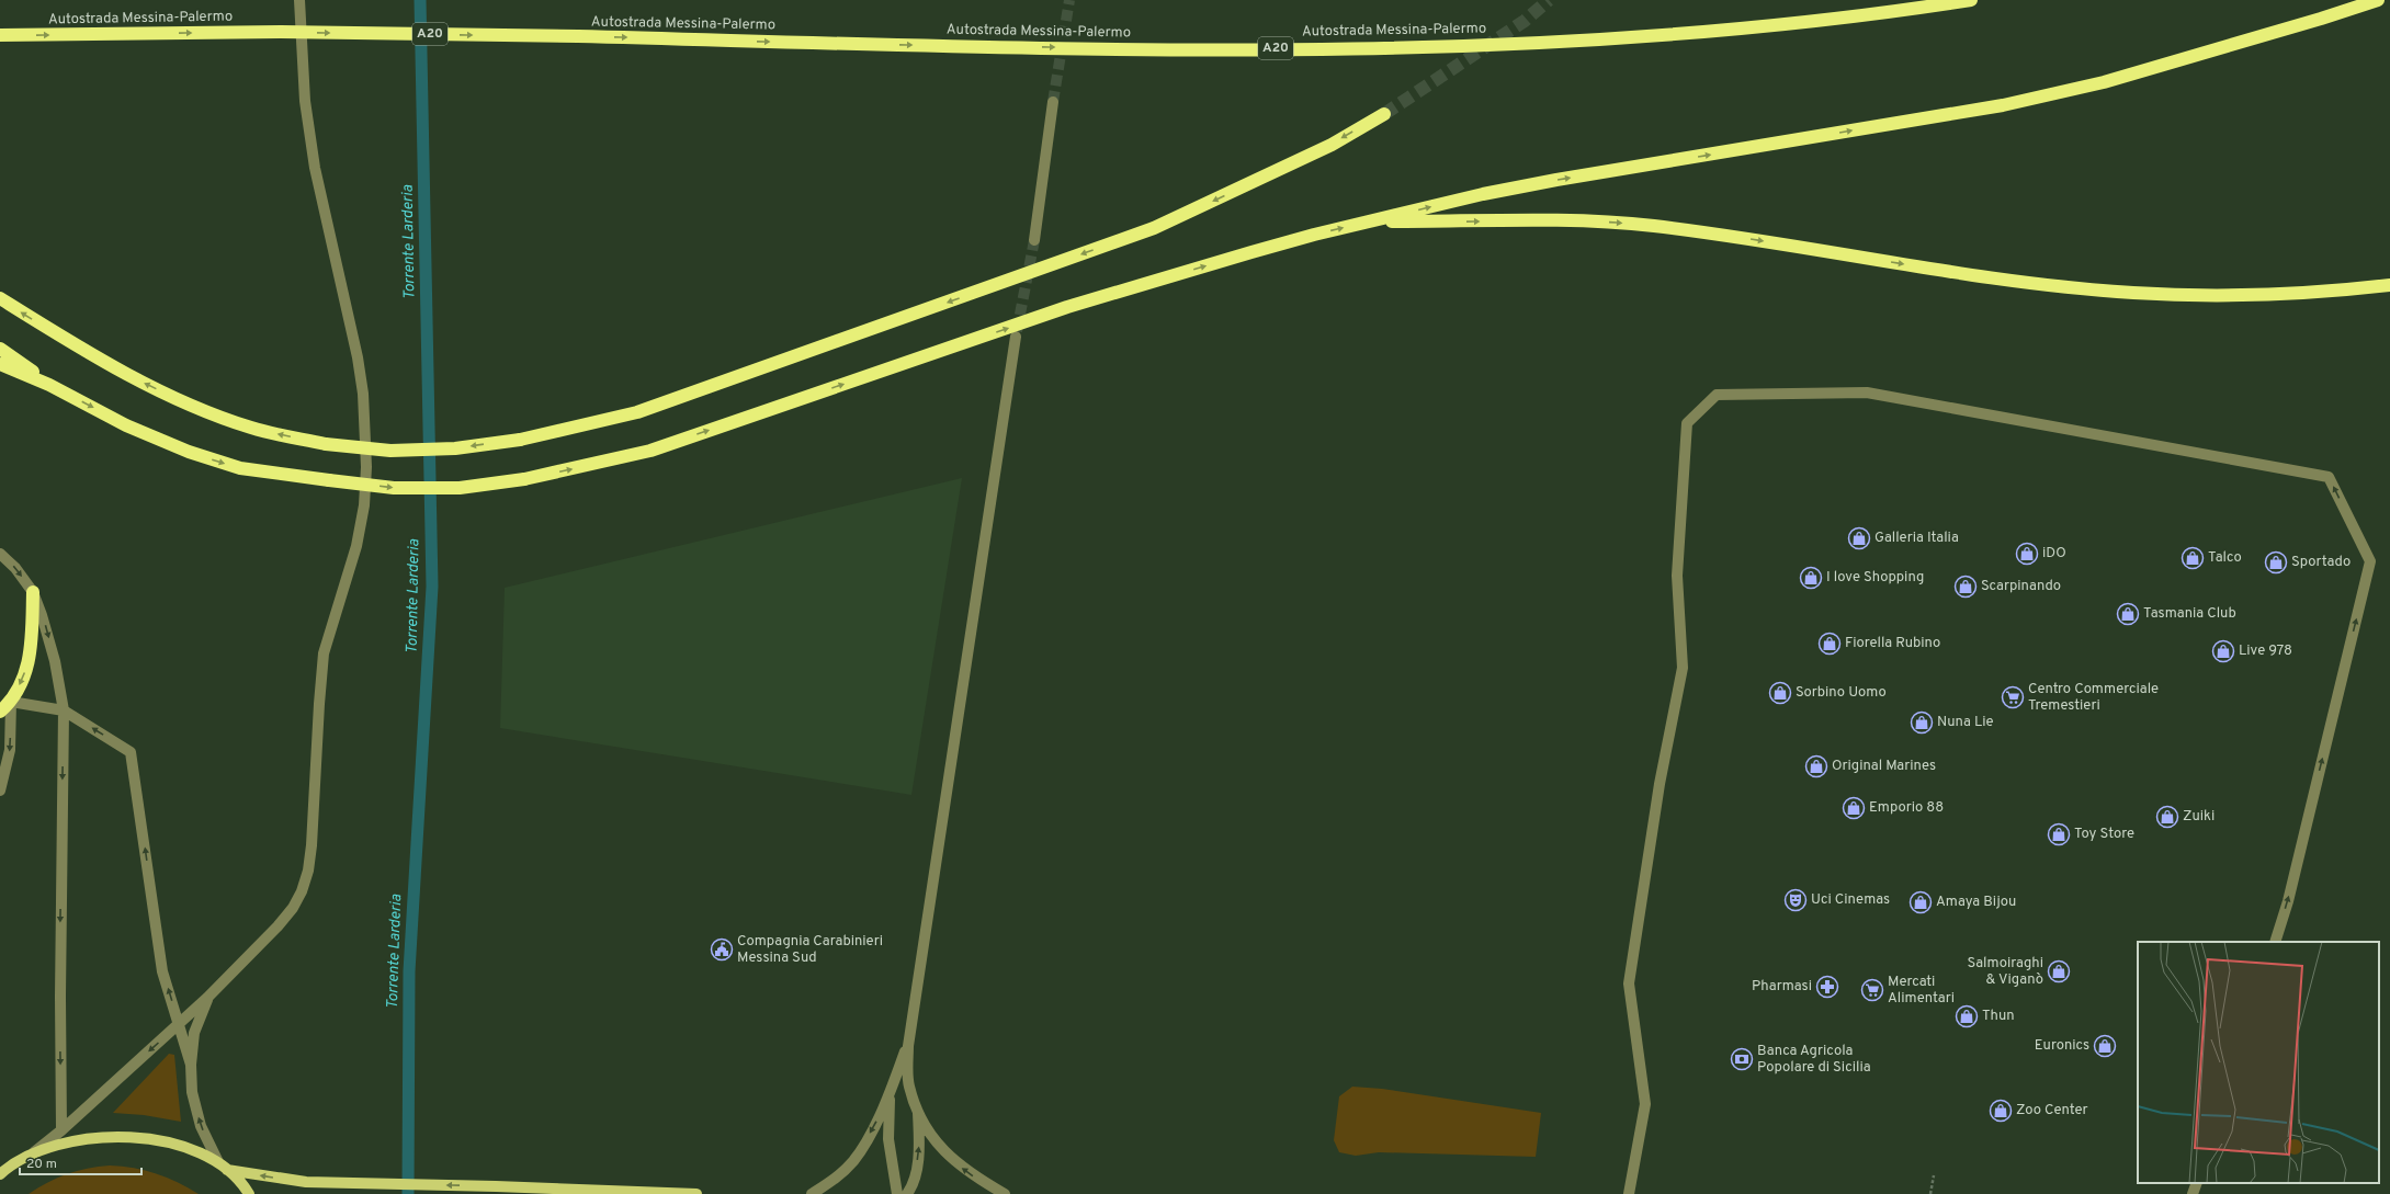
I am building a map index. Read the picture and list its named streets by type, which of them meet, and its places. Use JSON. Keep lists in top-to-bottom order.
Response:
{
  "streets": {
    "highway": ["Autostrada Messina-Palermo", "A20"]
  },
  "one_way": ["Autostrada Messina-Palermo"],
  "water": ["Torrente Larderia"],
  "places": {
    "shop": [
      "Galleria Italia",
      "iDO",
      "Talco",
      "Sportado",
      "I love Shopping",
      "Scarpinando",
      "Tasmania Club",
      "Fiorella Rubino",
      "Live 978",
      "Sorbino Uomo",
      "Nuna Lie",
      "Original Marines",
      "Emporio 88",
      "Zuiki",
      "Toy Store",
      "Amaya Bijou",
      "Salmoiraghi & Viganò",
      "Thun",
      "Euronics",
      "Zoo Center"
    ],
    "supermarket": ["Centro Commerciale Tremestieri", "Mercati Alimentari"],
    "theatre": ["Uci Cinemas"],
    "public building": ["Compagnia Carabinieri Messina Sud"],
    "pharmacy": ["Pharmasi"],
    "bank": ["Banca Agricola Popolare di Sicilia"]
  },
  "scale_bar": "20 m"
}
